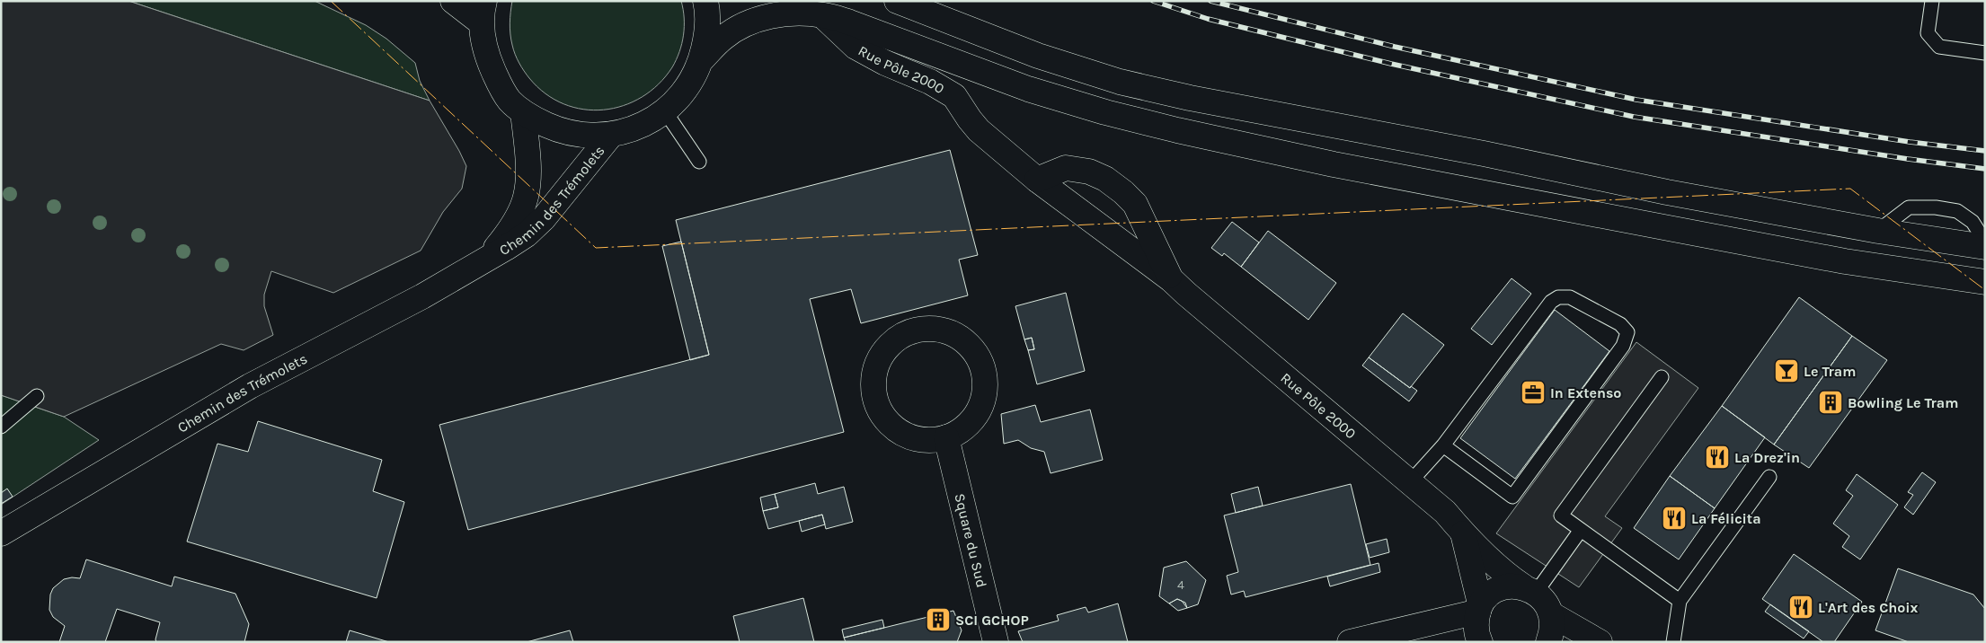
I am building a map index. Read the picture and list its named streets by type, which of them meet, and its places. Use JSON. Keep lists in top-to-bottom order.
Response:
{
  "streets": {
    "street": ["Rue Pôle 2000", "Chemin des Trémolets", "Square du Sud"]
  },
  "places": {
    "bar": ["Le Tram"],
    "office": ["In Extenso"],
    "building": ["Bowling Le Tram", "SCI GCHOP"],
    "restaurant": ["La Drez'in", "La Félicita", "L'Art des Choix"]
  },
  "house_numbers": ["4"]
}
